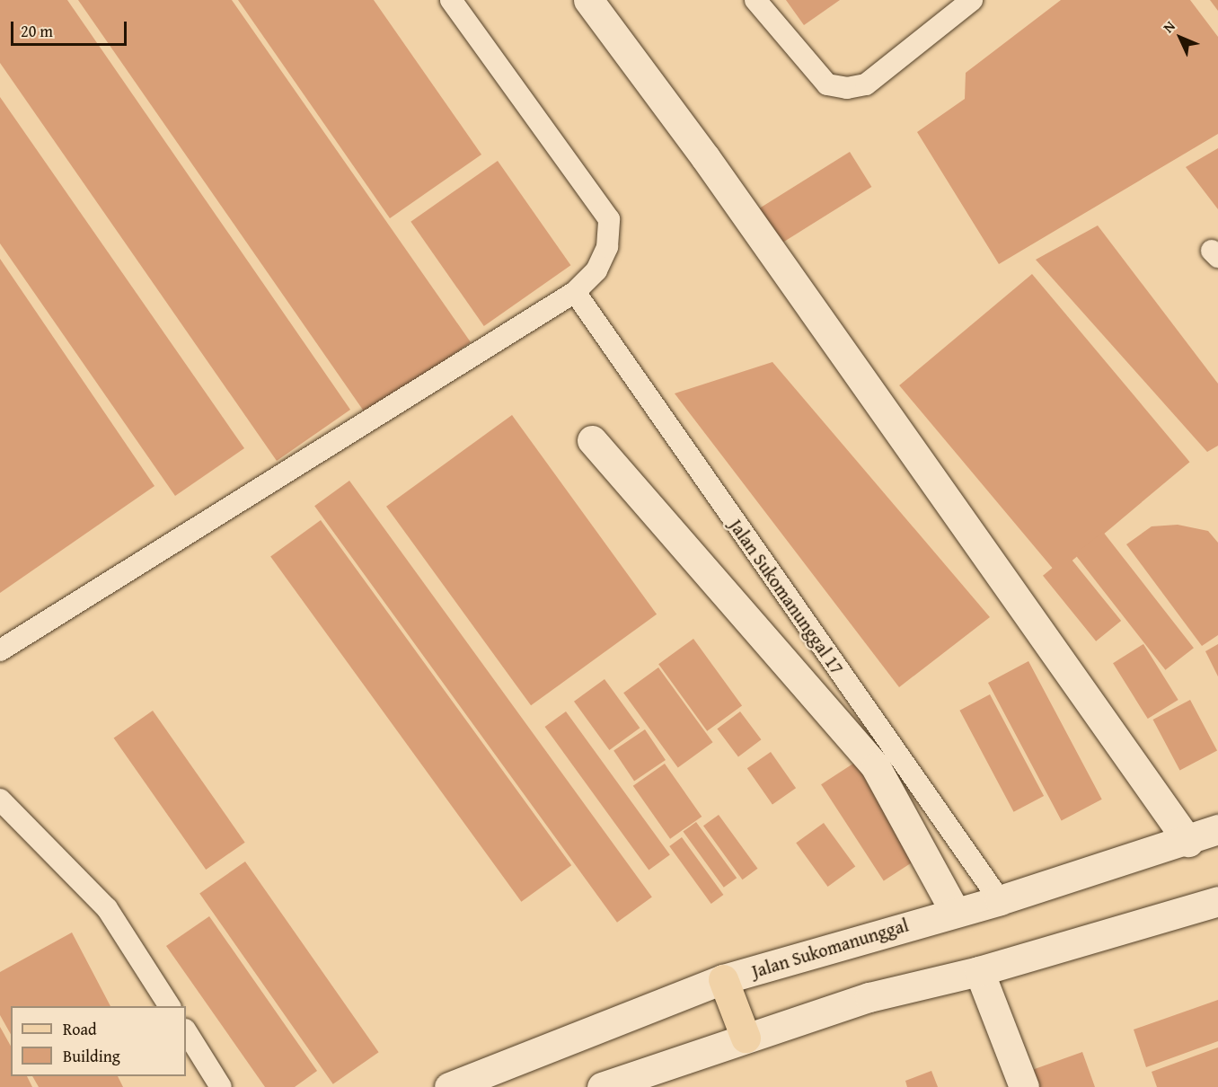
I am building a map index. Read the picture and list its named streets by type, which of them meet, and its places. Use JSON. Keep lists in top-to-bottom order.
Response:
{
  "streets": {
    "street": ["Jalan Sukomanunggal"],
    "lane": ["Jalan Sukomanunggal 17"]
  },
  "crossings": [
    ["Jalan Sukomanunggal 17", "Jalan Sukomanunggal"]
  ],
  "legend": ["Road", "Building"],
  "scale_bar": "20 m",
  "north": "top left"
}
